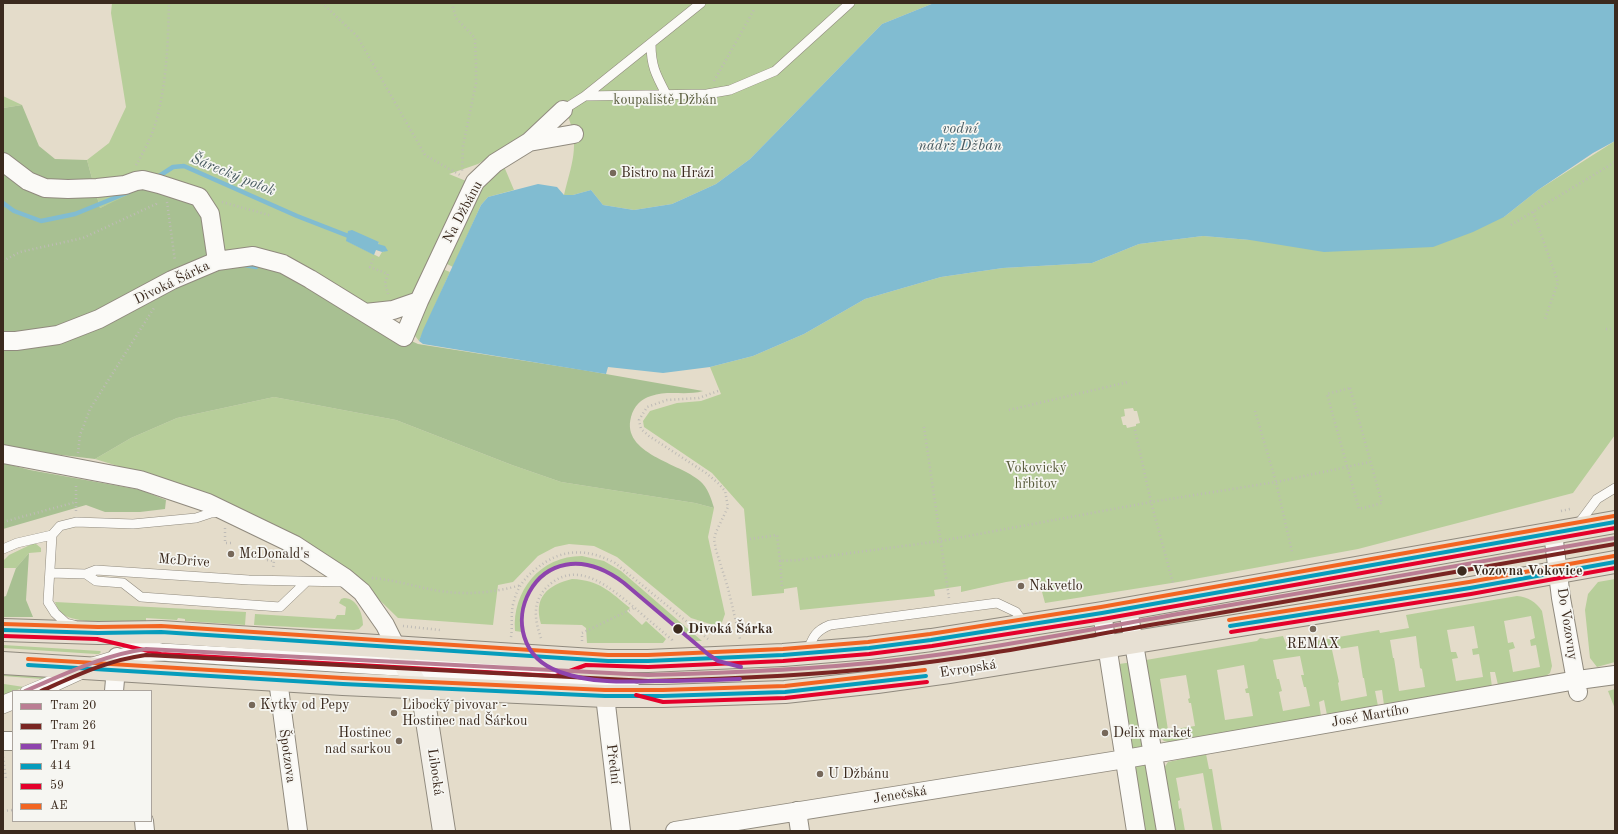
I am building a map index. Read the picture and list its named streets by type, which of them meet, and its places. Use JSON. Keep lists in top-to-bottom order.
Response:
{
  "streets": {
    "main road": ["Evropská"],
    "street": [
      "Na Džbánu",
      "Divoká Šárka",
      "Do Vozovny",
      "José Martího",
      "Špotzova",
      "Přední",
      "Libocká",
      "Jenečská"
    ],
    "lane": ["McDrive"]
  },
  "crossings": [
    ["Na Džbánu", "Divoká Šárka"],
    ["Do Vozovny", "Evropská"],
    ["Do Vozovny", "José Martího"],
    ["Evropská", "Špotzova"],
    ["Evropská", "Přední"],
    ["Evropská", "Libocká"],
    ["José Martího", "Jenečská"]
  ],
  "water": ["vodní nádrž Džbán", "Šárecký potok"],
  "parks": ["koupaliště Džbán", "Vokovický hřbitov"],
  "places": [
    "Bistro na Hrázi",
    "McDonald's",
    "Vozovna Vokovice",
    "Nakvetlo",
    "Divoká Šárka",
    "REMAX",
    "Kytky od Pepy",
    "Libocký pivovar - Hostinec nad Šárkou",
    "Delix market",
    "Hostinec nad sarkou",
    "U Džbánu"
  ],
  "lines": [
    "transit line AE",
    "transit line 414",
    "transit line 59",
    "tram line 20",
    "tram line 26",
    "tram line 91"
  ],
  "legend": [
    "Tram 20",
    "Tram 26",
    "Tram 91",
    "414",
    "59",
    "AE"
  ]
}
